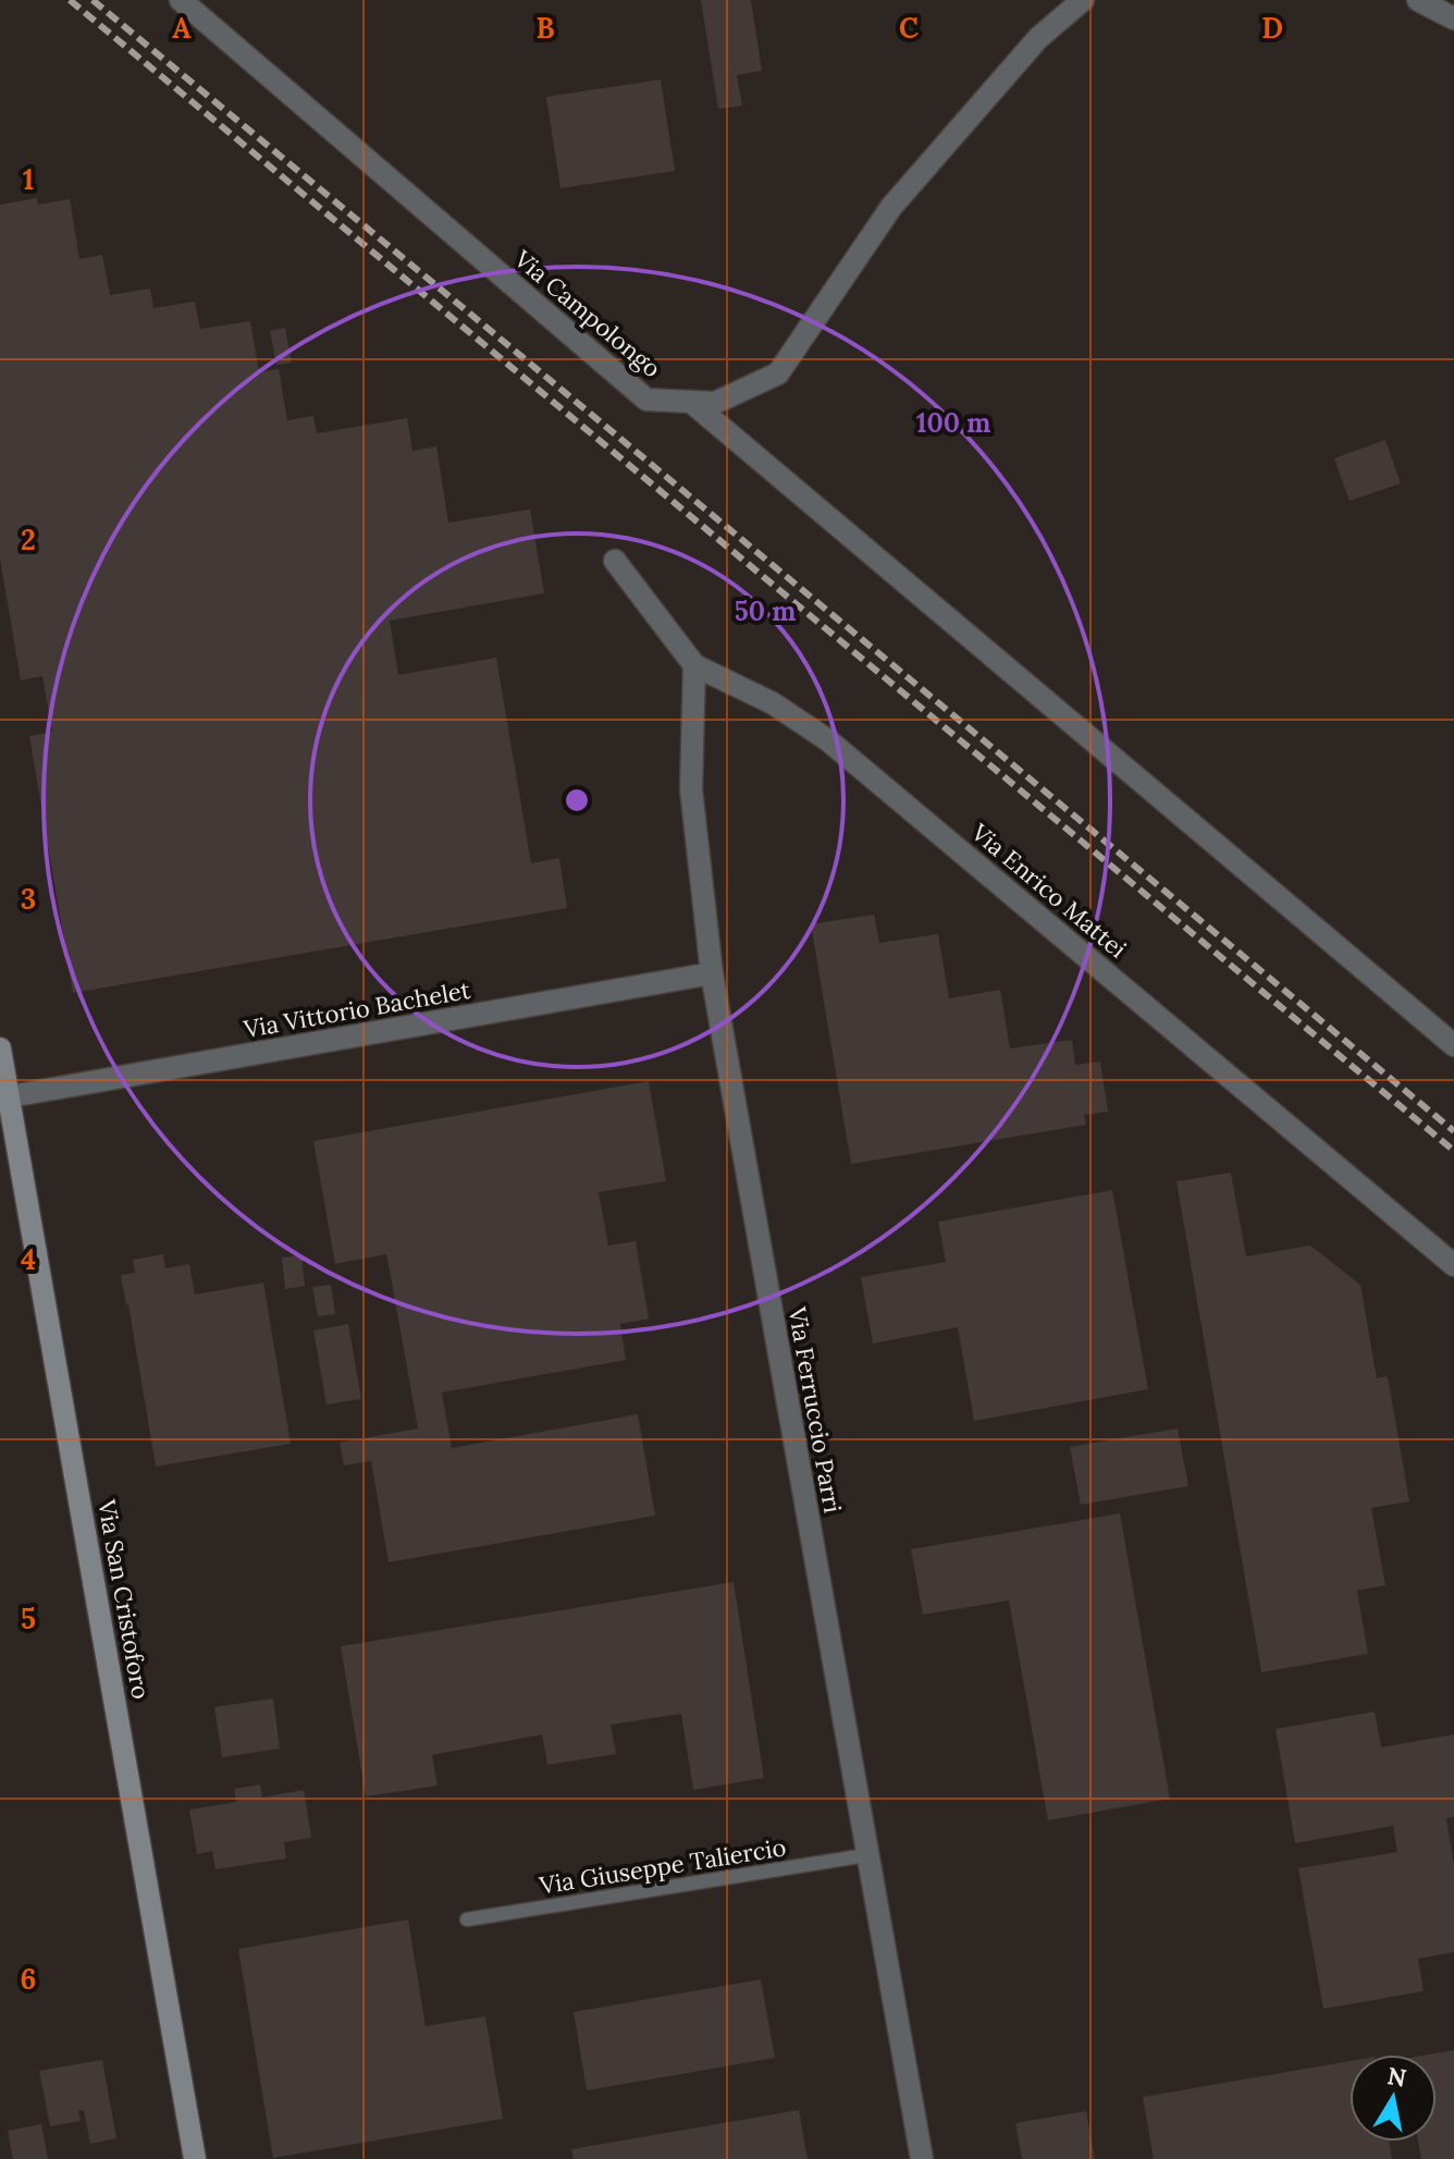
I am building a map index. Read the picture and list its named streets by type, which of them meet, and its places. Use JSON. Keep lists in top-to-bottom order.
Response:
{
  "streets": {
    "street": [
      "Via Campolongo",
      "Via Enrico Mattei",
      "Via Vittorio Bachelet",
      "Via Ferruccio Parri",
      "Via San Cristoforo"
    ],
    "lane": ["Via Giuseppe Taliercio"]
  },
  "crossings": [
    ["Via Enrico Mattei", "Via Ferruccio Parri"],
    ["Via Vittorio Bachelet", "Via Ferruccio Parri"],
    ["Via Vittorio Bachelet", "Via San Cristoforo"],
    ["Via Ferruccio Parri", "Via Giuseppe Taliercio"]
  ],
  "north": "top",
  "grid": {
    "columns": [
      "A",
      "B",
      "C",
      "D"
    ],
    "rows": [
      "1",
      "2",
      "3",
      "4",
      "5",
      "6"
    ]
  },
  "rings": ["100 m", "50 m"]
}
